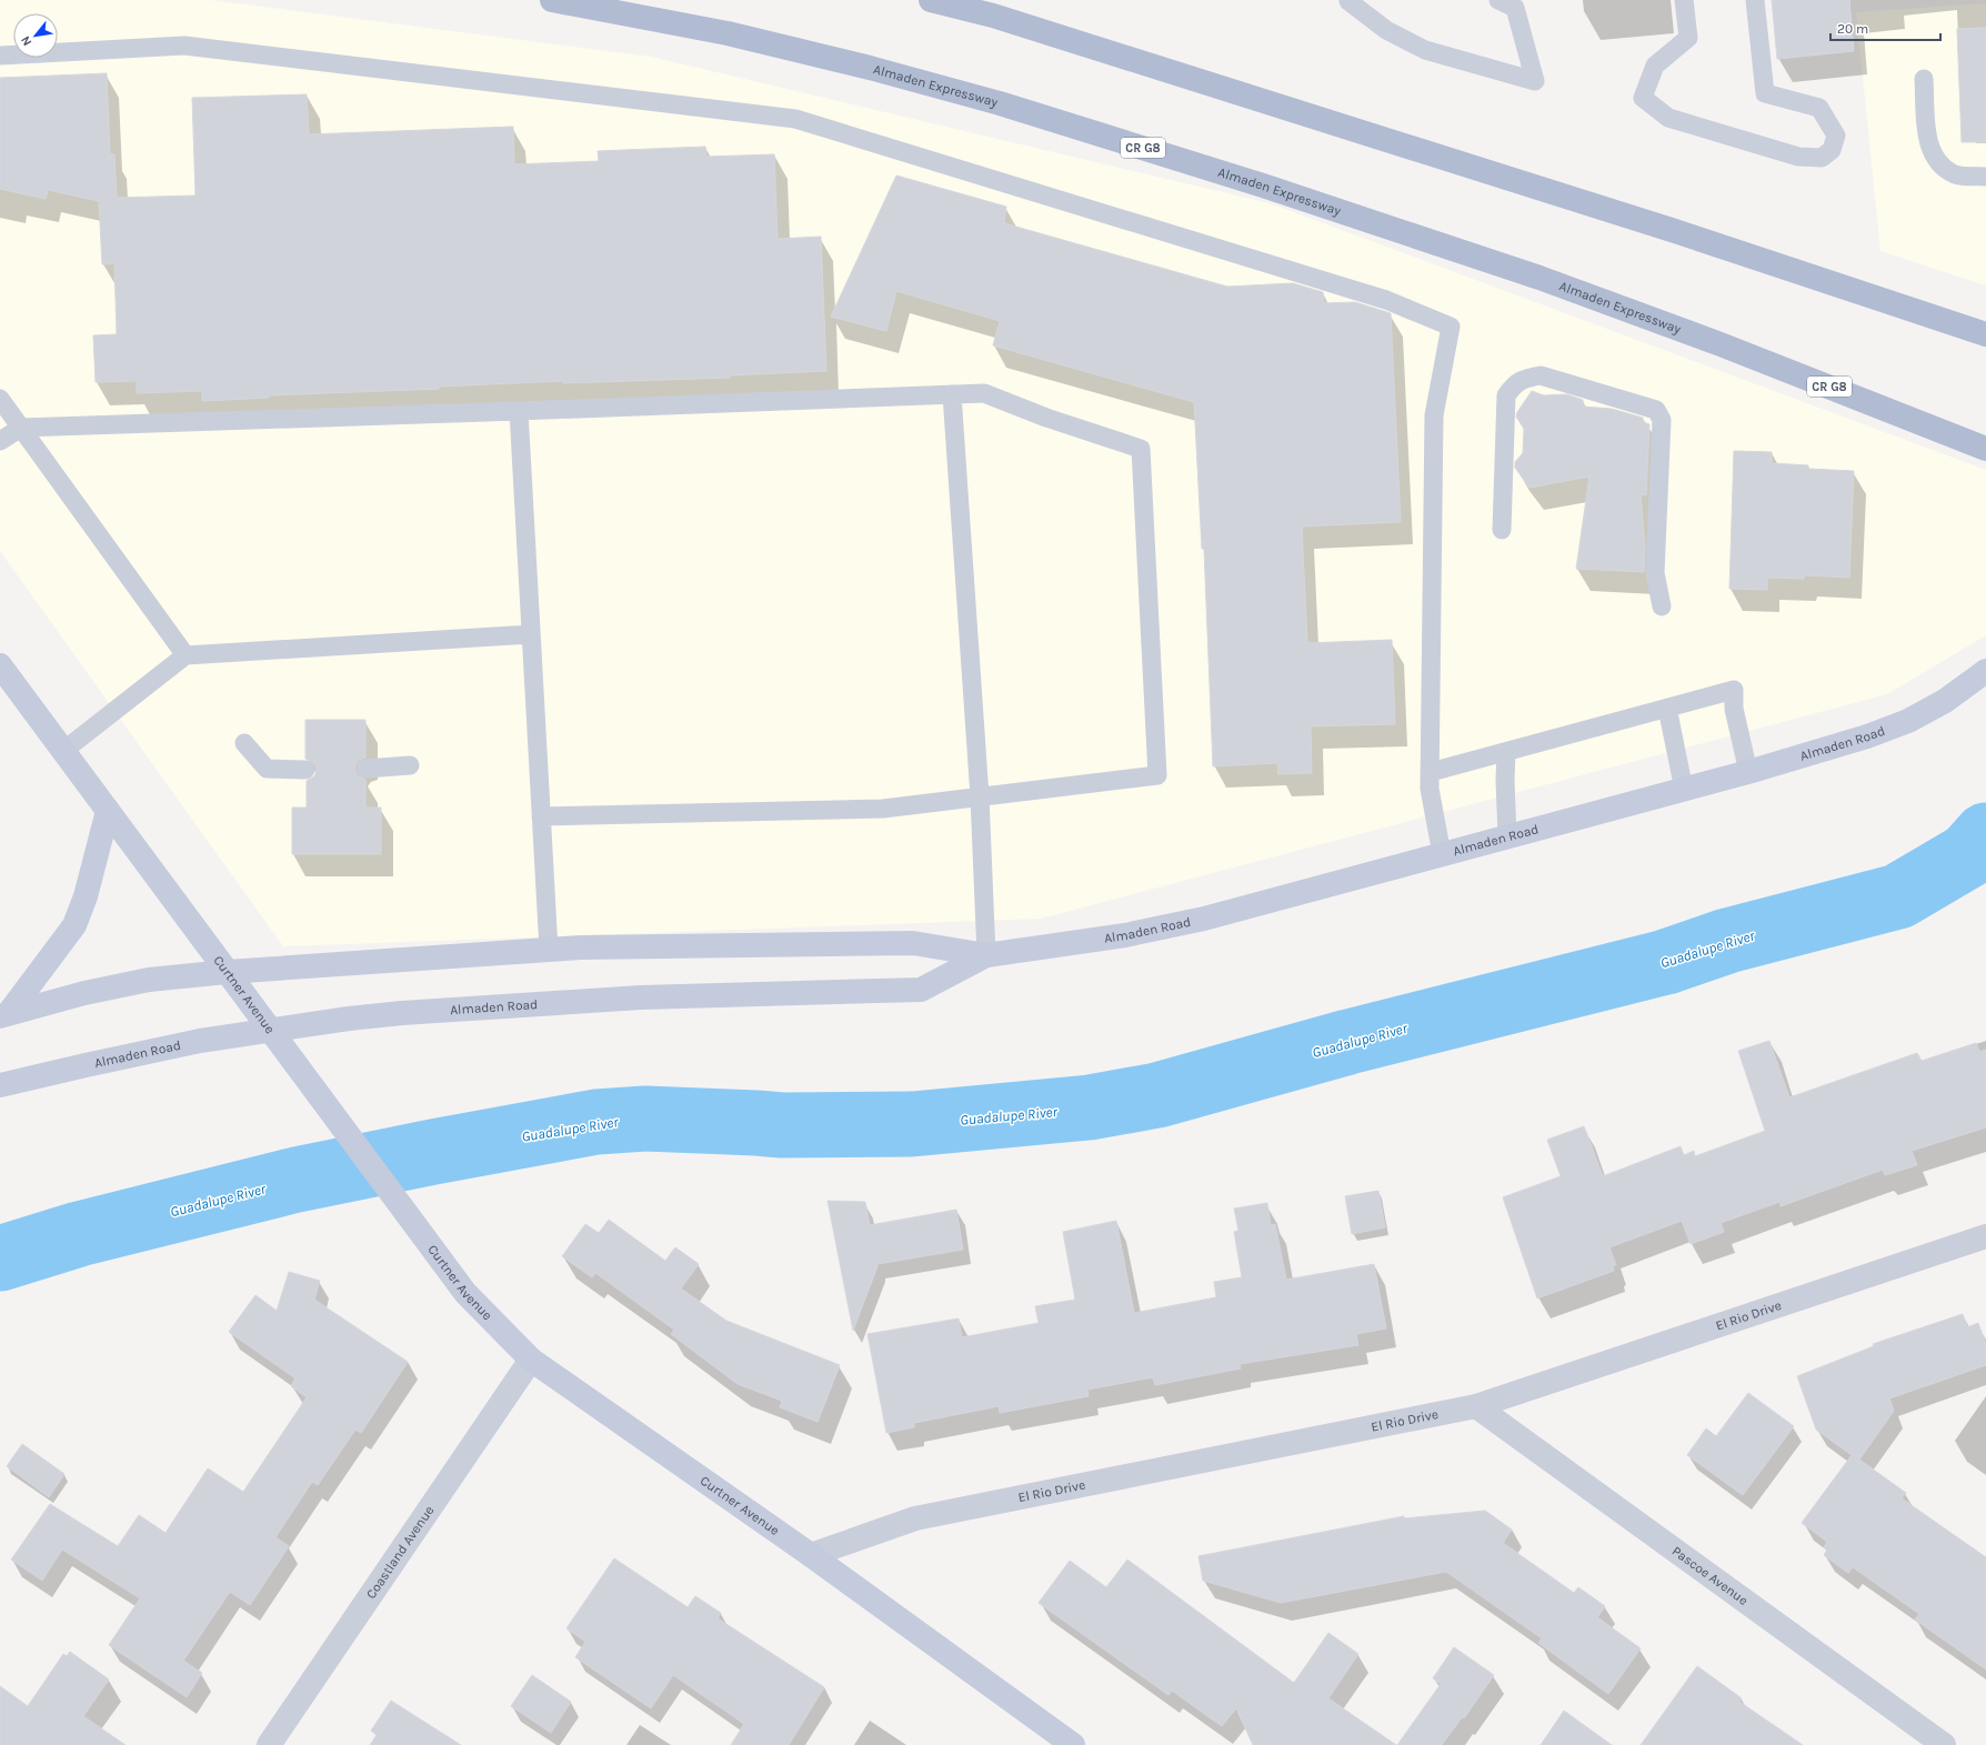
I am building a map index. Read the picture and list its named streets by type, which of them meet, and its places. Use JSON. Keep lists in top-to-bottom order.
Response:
{
  "streets": {
    "main road": ["Almaden Expressway", "CR G8"],
    "street": [
      "Almaden Road",
      "Curtner Avenue",
      "El Rio Drive",
      "Coastland Avenue",
      "Pascoe Avenue"
    ]
  },
  "crossings": [
    ["Almaden Road", "Curtner Avenue"],
    ["Curtner Avenue", "El Rio Drive"],
    ["Curtner Avenue", "Coastland Avenue"],
    ["El Rio Drive", "Pascoe Avenue"]
  ],
  "water": ["Guadalupe River"],
  "scale_bar": "20 m",
  "north": "bottom left"
}
